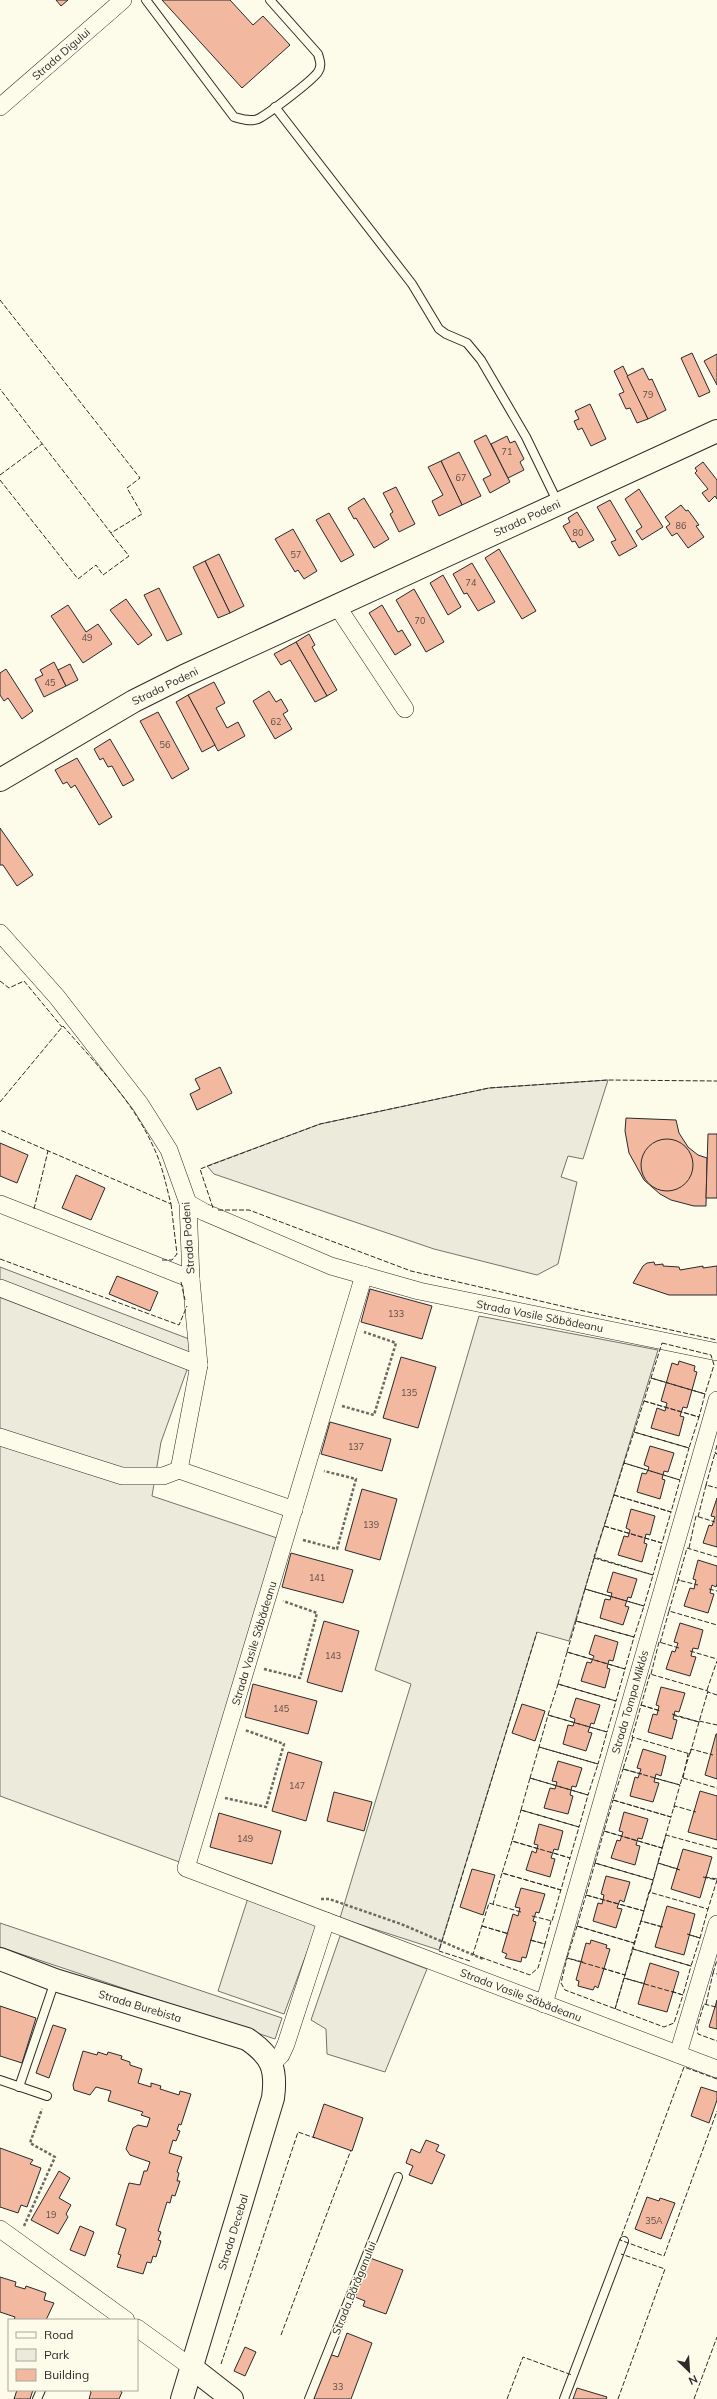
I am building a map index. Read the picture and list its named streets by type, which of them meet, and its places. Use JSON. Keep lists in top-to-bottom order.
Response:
{
  "streets": {
    "main road": ["Strada Podeni", "Strada Burebista", "Strada Decebal"],
    "street": ["Strada Digului", "Strada Vasile Săbădeanu", "Strada Tompa Miklós"],
    "lane": ["Strada Bărăganului"]
  },
  "crossings": [
    ["Strada Podeni", "Strada Vasile Săbădeanu"],
    ["Strada Vasile Săbădeanu", "Strada Tompa Miklós"],
    ["Strada Burebista", "Strada Decebal"]
  ],
  "house_numbers": [
    "79",
    "71",
    "67",
    "86",
    "80",
    "57",
    "74",
    "70",
    "49",
    "45",
    "62",
    "56",
    "133",
    "135",
    "137",
    "139",
    "141",
    "143",
    "145",
    "147",
    "149",
    "19",
    "35A",
    "33"
  ],
  "legend": ["Road", "Park", "Building"],
  "north": "bottom right"
}
